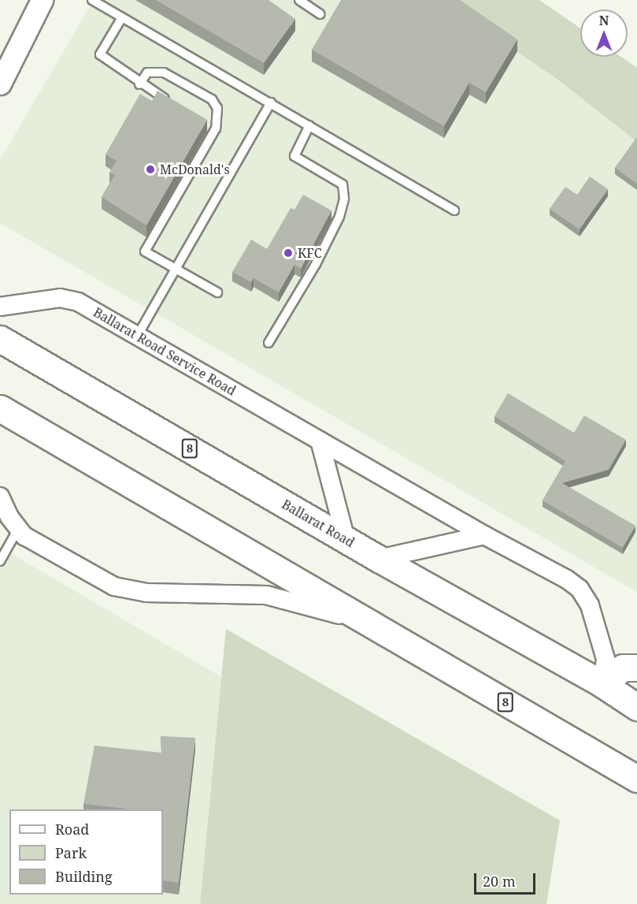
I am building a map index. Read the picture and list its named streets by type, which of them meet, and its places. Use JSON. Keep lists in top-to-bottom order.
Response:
{
  "streets": {
    "highway": ["8", "Ballarat Road"],
    "street": ["Ballarat Road Service Road"]
  },
  "crossings": [
    ["Ballarat Road Service Road", "Ballarat Road"]
  ],
  "places": ["McDonald's", "KFC"],
  "legend": ["Road", "Park", "Building"],
  "scale_bar": "20 m",
  "north": "top"
}
